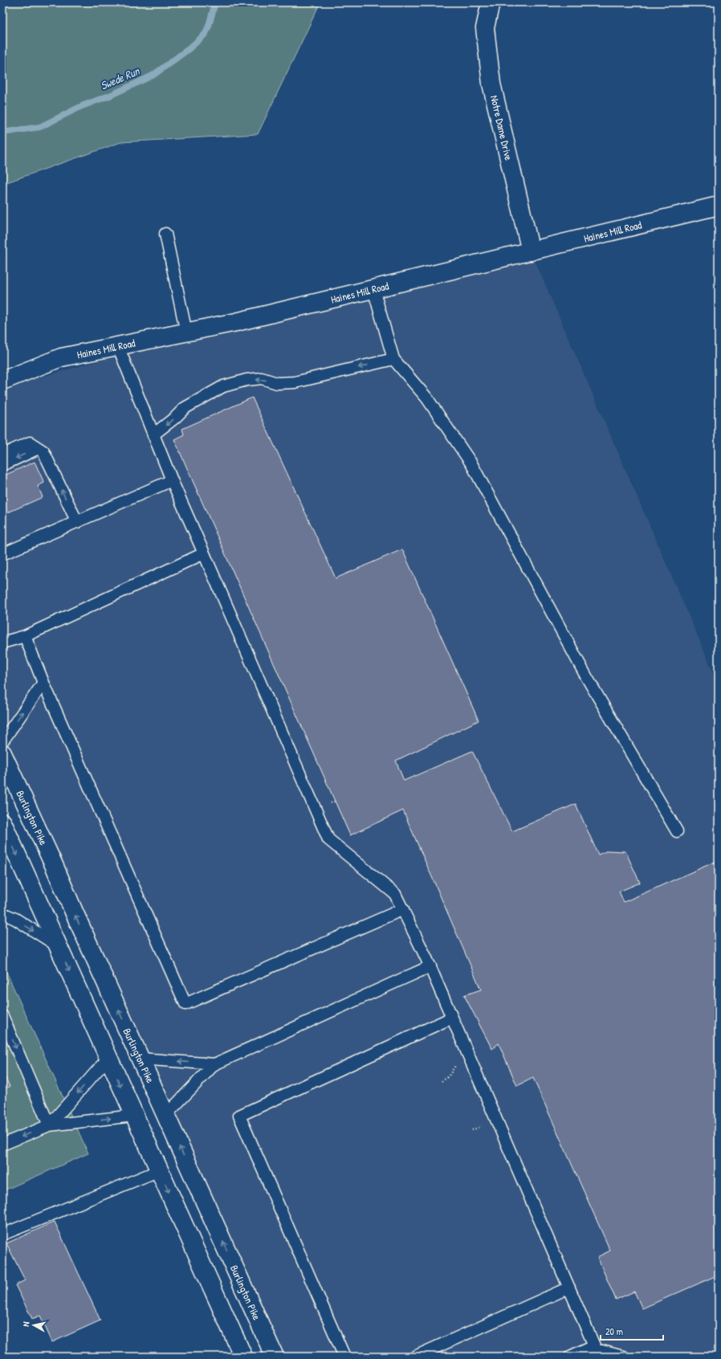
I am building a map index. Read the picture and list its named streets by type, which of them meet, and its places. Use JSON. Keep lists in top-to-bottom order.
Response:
{
  "streets": {
    "main road": ["Notre Dame Drive", "Haines Mill Road", "Burlington Pike"]
  },
  "crossings": [
    ["Notre Dame Drive", "Haines Mill Road"]
  ],
  "water": ["Swede Run"],
  "scale_bar": "20 m",
  "north": "left"
}
